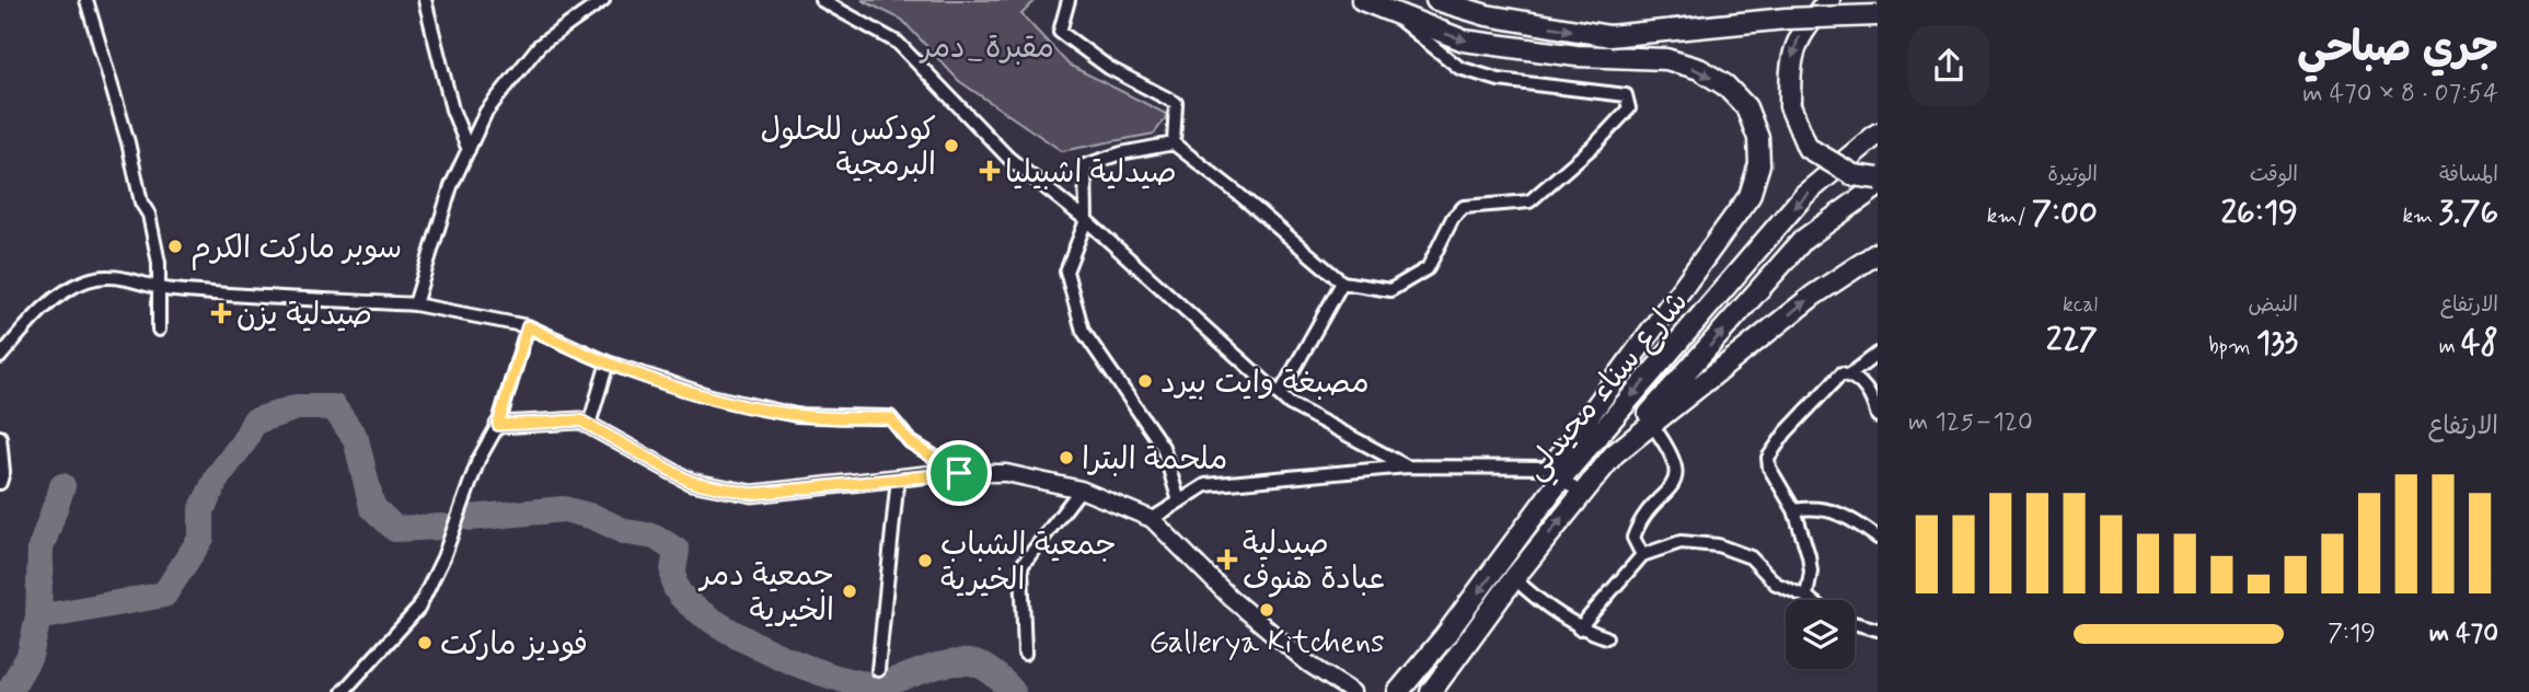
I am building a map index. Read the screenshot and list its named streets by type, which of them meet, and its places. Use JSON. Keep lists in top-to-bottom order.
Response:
{
  "streets": {
    "main road": ["شارع سناء محيدلي"]
  },
  "parks": ["مقبرة_دمر"],
  "places": {
    "other": [
      "كودكس للحلول البرمجية",
      "سوبر ماركت الكرم",
      "مصبغة وايت بيرد",
      "ملحمة البترا",
      "جمعية الشباب الخيرية",
      "جمعية دمر الخيرية",
      "Gallerya Kitchens",
      "فوديز ماركت"
    ],
    "health": ["صيدلية اشبيليا", "صيدلية يزن", "صيدلية عبادة هنوف"]
  },
  "page": {
    "heading": ["جري صباحي", "07:54 · 8 × 470 m"],
    "stats": [
      ["المسافة", "3.76 km"],
      ["الوقت", "26:19"],
      ["الوتيرة", "7:00 /km"],
      ["الارتفاع", "48 m"],
      ["النبض", "133 bpm"],
      ["kcal", "227"]
    ],
    "chart": ["الارتفاع", "120–125 m"],
    "list": [
      {
        "name": "470 m",
        "note": "7:19"
      }
    ]
  }
}
